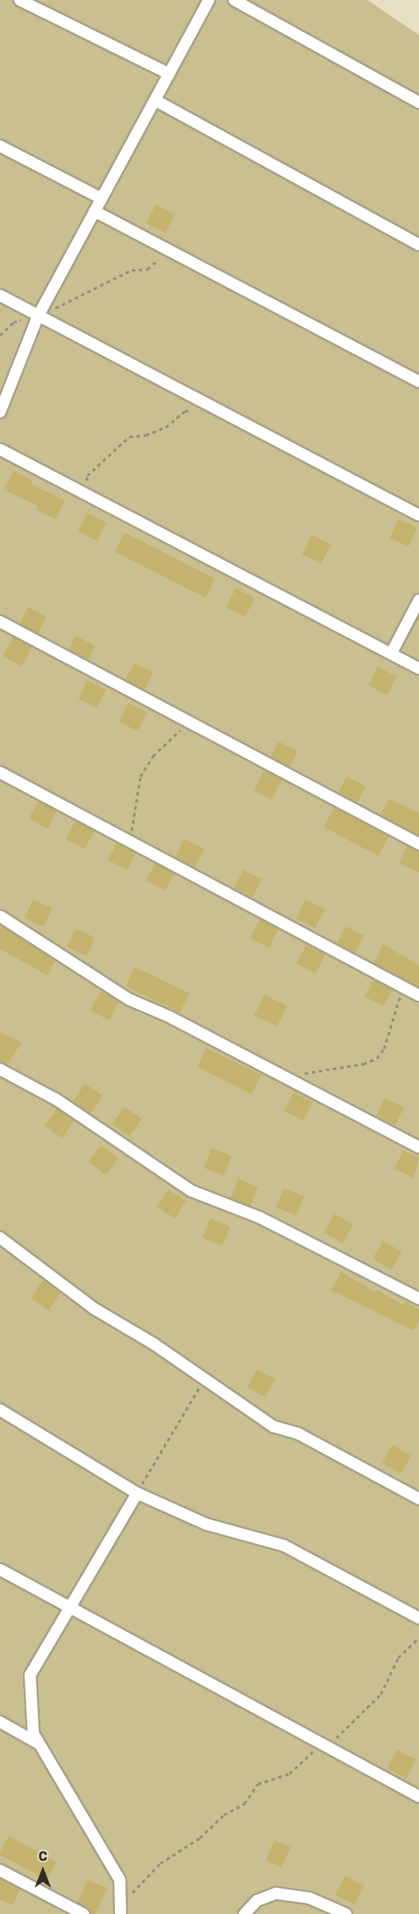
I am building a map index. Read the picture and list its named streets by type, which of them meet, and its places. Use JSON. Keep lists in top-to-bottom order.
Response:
{
  "north": "top"
}
